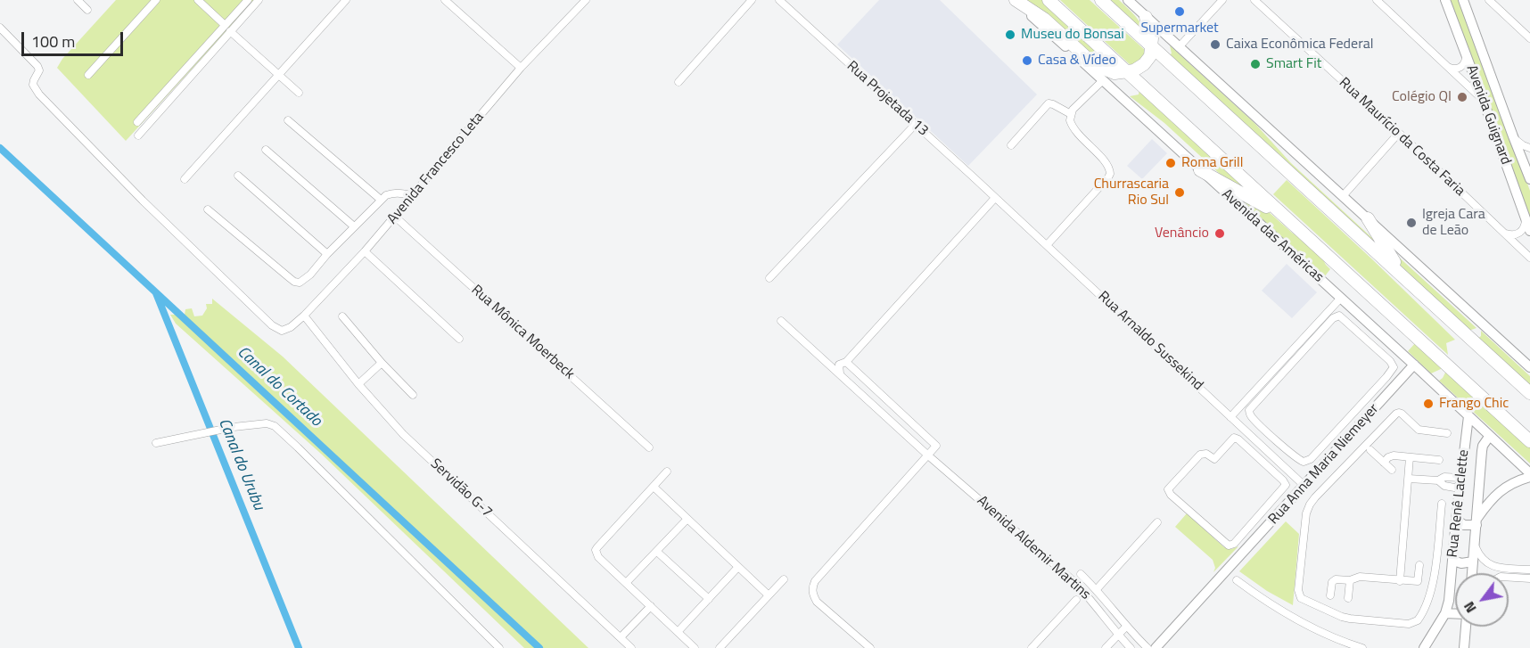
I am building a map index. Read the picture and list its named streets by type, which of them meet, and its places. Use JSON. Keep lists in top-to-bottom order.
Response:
{
  "streets": {
    "highway": ["Avenida das Américas"],
    "street": [
      "Rua Projetada 13",
      "Avenida Guignard",
      "Rua Maurício da Costa Faria",
      "Avenida Francesco Leta",
      "Rua Mônica Moerbeck",
      "Rua Arnaldo Sussekind",
      "Rua Anna Maria Niemeyer",
      "Servidão G-7",
      "Rua Renê Laclette",
      "Avenida Aldemir Martins"
    ]
  },
  "crossings": [
    ["Rua Projetada 13", "Rua Arnaldo Sussekind"],
    ["Avenida Francesco Leta", "Rua Mônica Moerbeck"],
    ["Avenida Francesco Leta", "Servidão G-7"],
    ["Avenida das Américas", "Rua Anna Maria Niemeyer"],
    ["Avenida das Américas", "Rua Renê Laclette"],
    ["Rua Arnaldo Sussekind", "Rua Anna Maria Niemeyer"]
  ],
  "water": ["Canal do Cortado", "Canal do Urubu"],
  "places": [
    "Supermarket",
    "Museu do Bonsai",
    "Caixa Econômica Federal",
    "Casa & Vídeo",
    "Smart Fit",
    "Colégio QI",
    "Roma Grill",
    "Churrascaria Rio Sul",
    "Igreja Cara de Leão",
    "Venâncio",
    "Frango Chic"
  ],
  "scale_bar": "100 m",
  "north": "bottom left"
}
